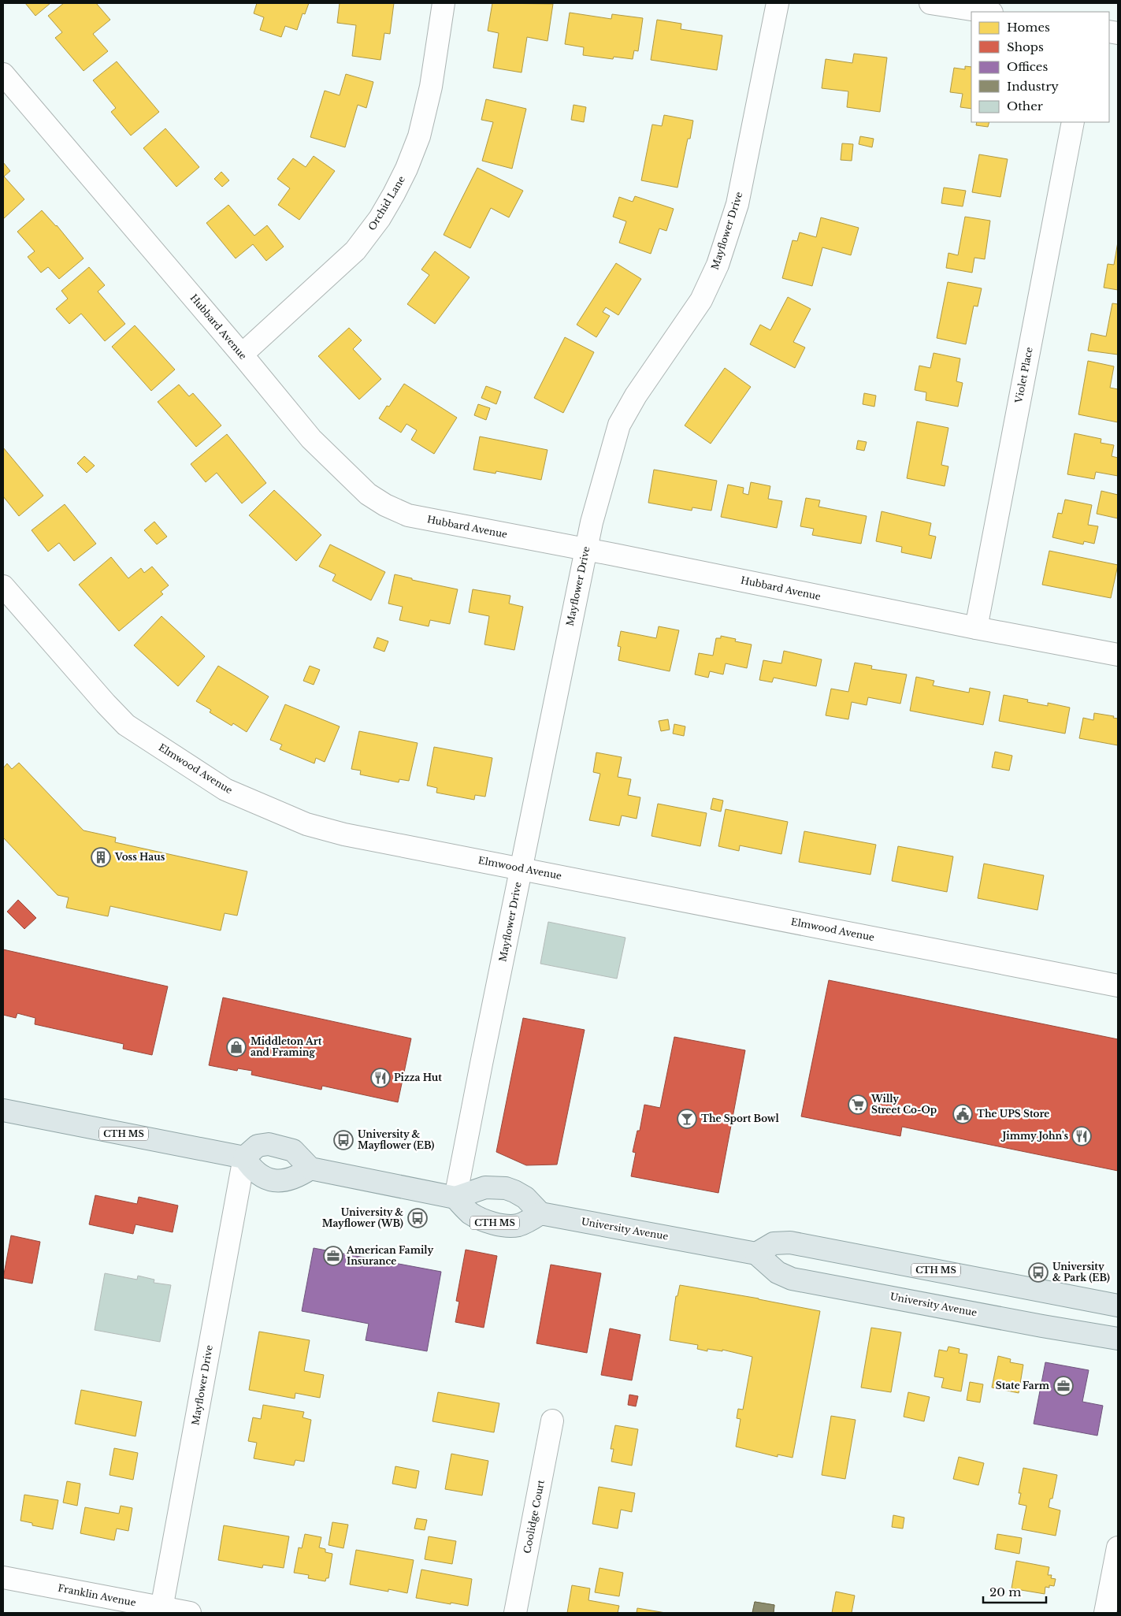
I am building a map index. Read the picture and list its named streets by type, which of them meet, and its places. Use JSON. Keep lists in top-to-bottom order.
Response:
{
  "streets": {
    "main road": ["CTH MS", "University Avenue"],
    "street": [
      "Orchid Lane",
      "Mayflower Drive",
      "Hubbard Avenue",
      "Violet Place",
      "Elmwood Avenue",
      "Coolidge Court",
      "Franklin Avenue"
    ]
  },
  "crossings": [
    ["Orchid Lane", "Hubbard Avenue"],
    ["Mayflower Drive", "Hubbard Avenue"],
    ["Mayflower Drive", "Elmwood Avenue"],
    ["Mayflower Drive", "CTH MS"],
    ["Mayflower Drive", "Franklin Avenue"],
    ["Hubbard Avenue", "Violet Place"],
    ["CTH MS", "University Avenue"]
  ],
  "places": {
    "building": ["Voss Haus"],
    "shop": ["Middleton Art and Framing"],
    "restaurant": ["Pizza Hut", "Jimmy John's"],
    "supermarket": ["Willy Street Co-Op"],
    "public building": ["The UPS Store"],
    "bar": ["The Sport Bowl"],
    "bus stop": ["University & Mayflower (EB)", "University & Mayflower (WB)", "University & Park (EB)"],
    "office": ["American Family Insurance", "State Farm"]
  },
  "legend": [
    "Homes",
    "Shops",
    "Offices",
    "Industry",
    "Other"
  ],
  "scale_bar": "20 m"
}
